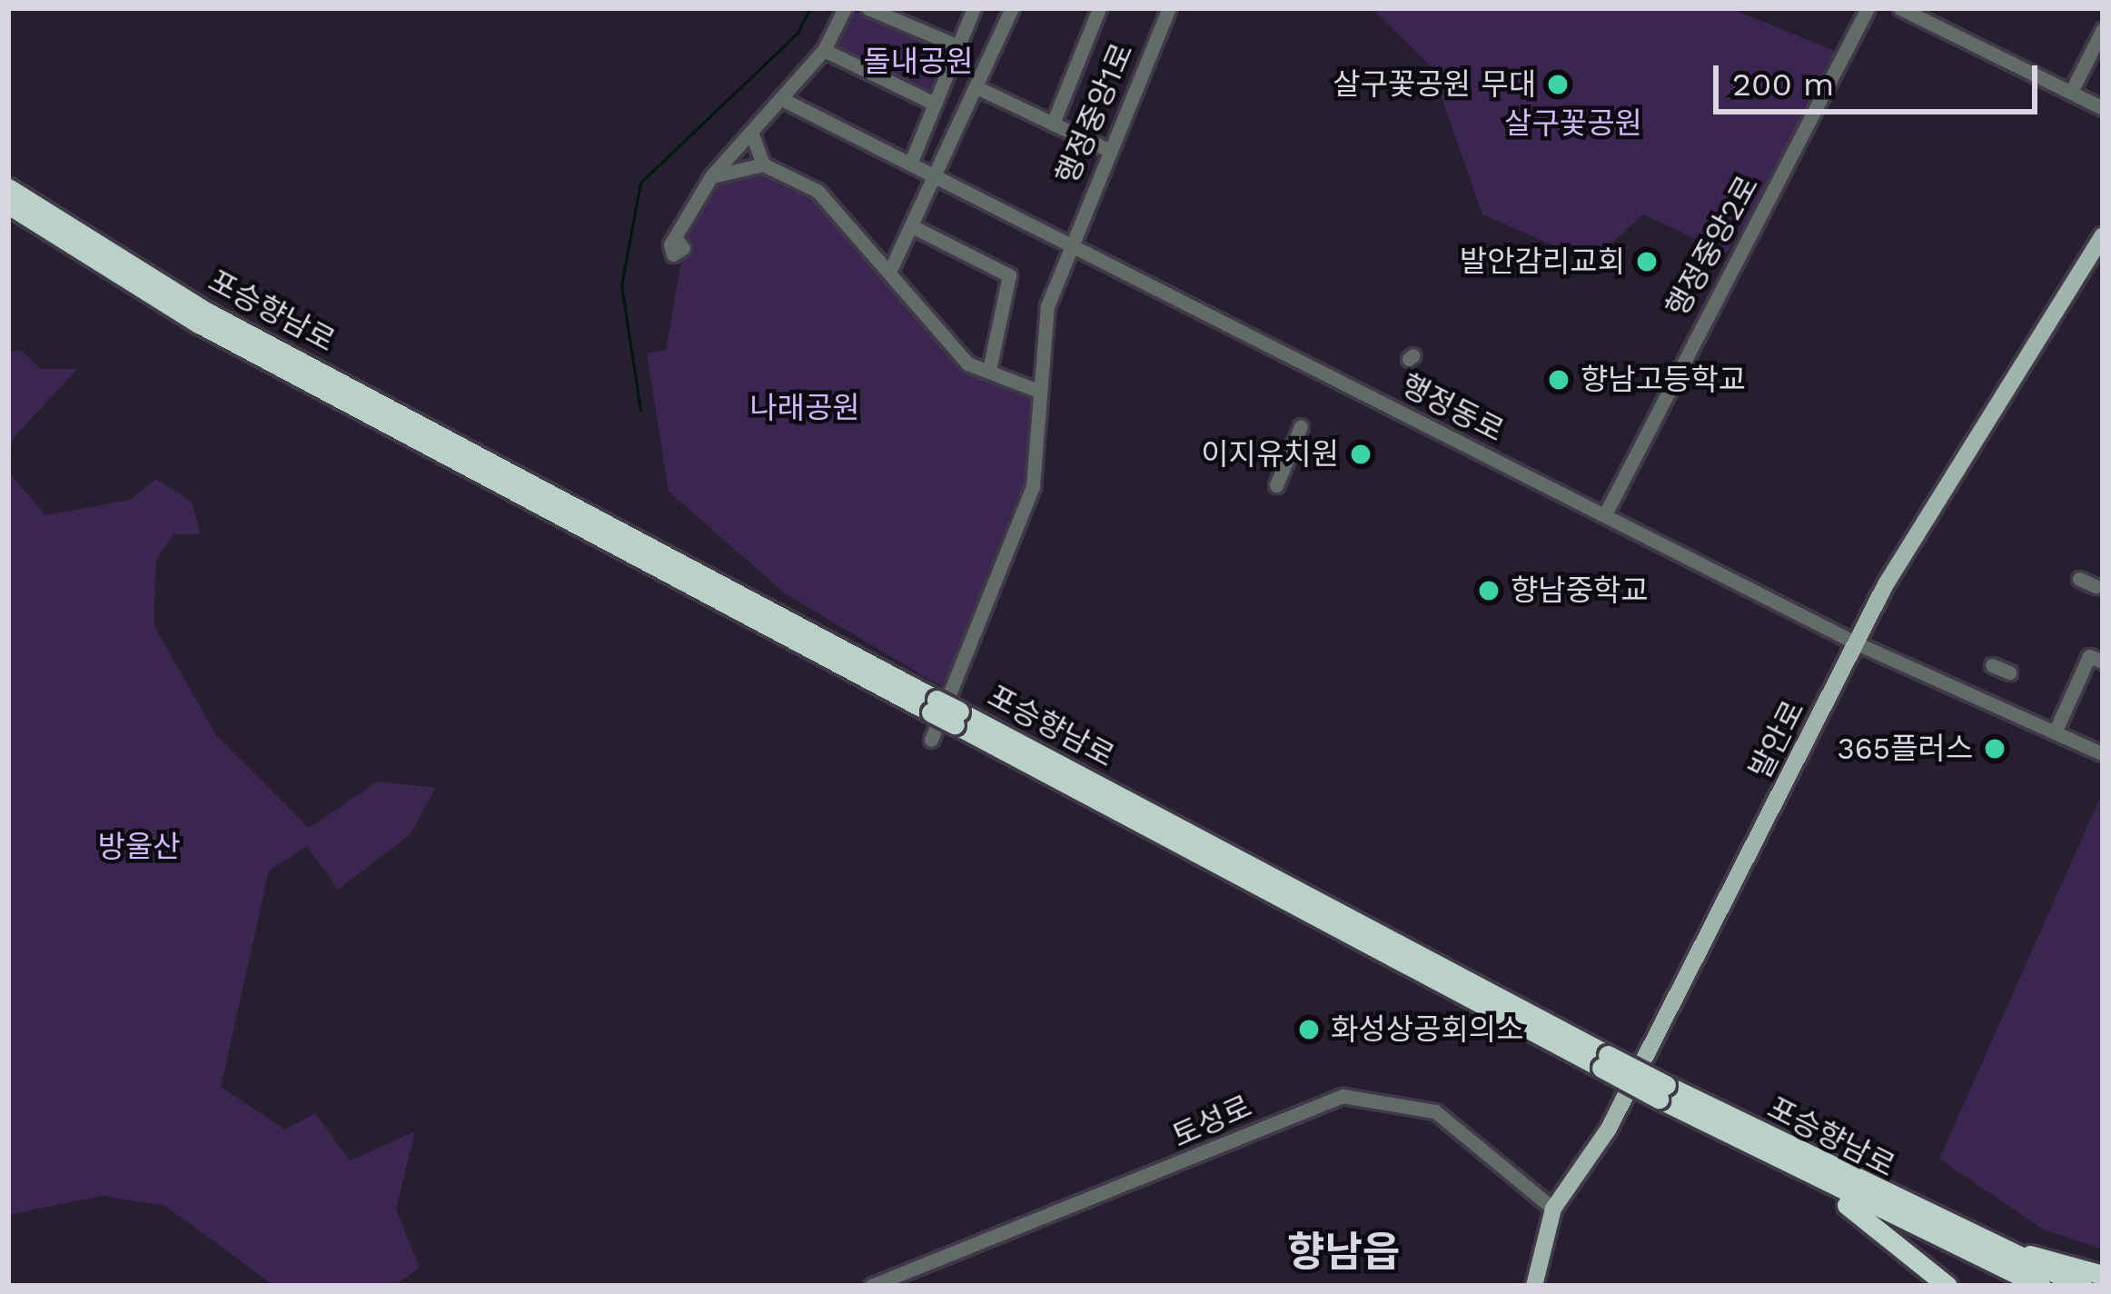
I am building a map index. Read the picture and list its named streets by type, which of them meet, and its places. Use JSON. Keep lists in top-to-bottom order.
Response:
{
  "streets": {
    "highway": ["포승향남로"],
    "main road": ["발안로"],
    "street": [
      "행정중앙1로",
      "행정중앙2로",
      "행정동로",
      "토성로"
    ]
  },
  "crossings": [
    ["행정중앙1로", "행정동로"],
    ["행정중앙2로", "행정동로"],
    ["행정동로", "발안로"],
    ["발안로", "토성로"]
  ],
  "districts": ["향남읍"],
  "parks": [
    "돌내공원",
    "살구꽃공원",
    "나래공원",
    "방울산"
  ],
  "places": [
    "살구꽃공원 무대",
    "발안감리교회",
    "향남고등학교",
    "이지유치원",
    "향남중학교",
    "365플러스",
    "화성상공회의소"
  ],
  "scale_bar": "200 m"
}
